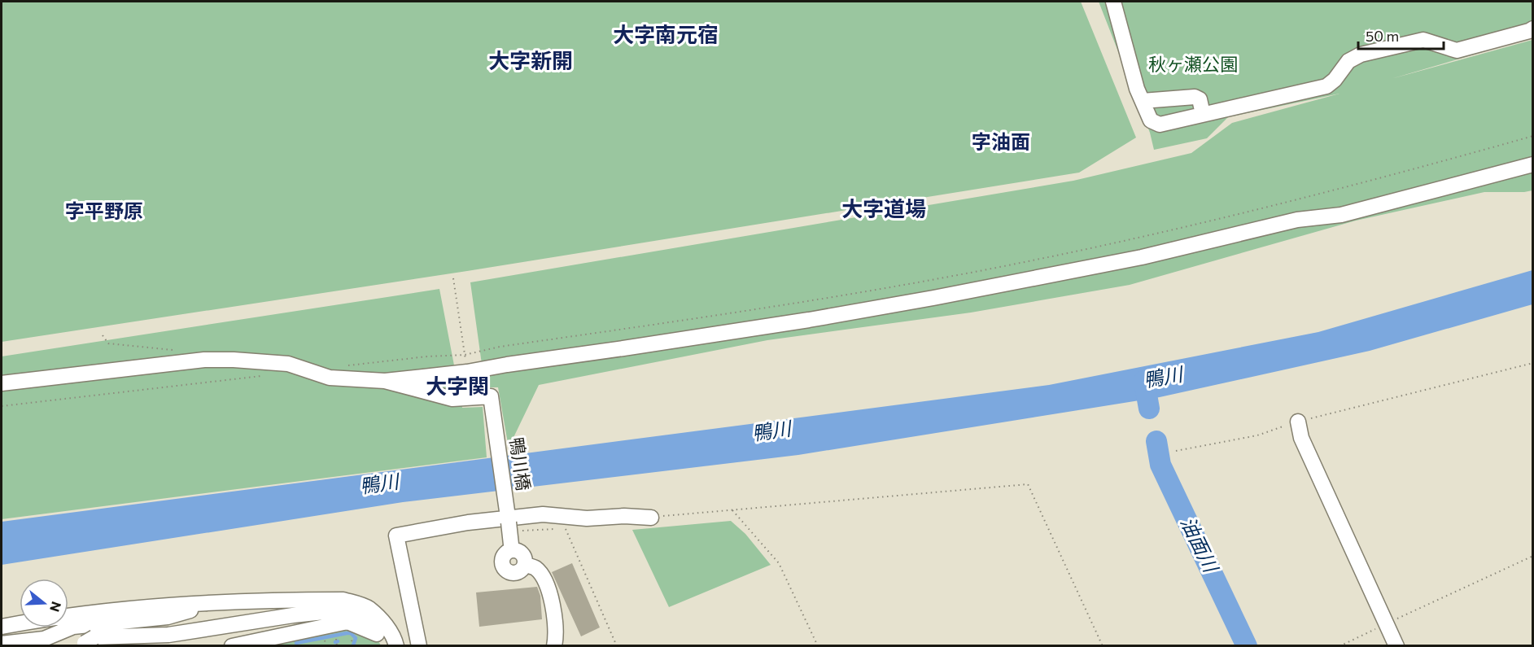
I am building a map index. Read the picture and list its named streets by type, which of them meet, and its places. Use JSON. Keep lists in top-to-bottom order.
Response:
{
  "streets": {
    "street": ["鴨川橋"]
  },
  "districts": [
    "大字南元宿",
    "大字新開",
    "字油面",
    "大字道場",
    "字平野原",
    "大字関"
  ],
  "water": ["鴨川", "油面川"],
  "parks": ["秋ヶ瀬公園"],
  "scale_bar": "50 m",
  "north": "right"
}
